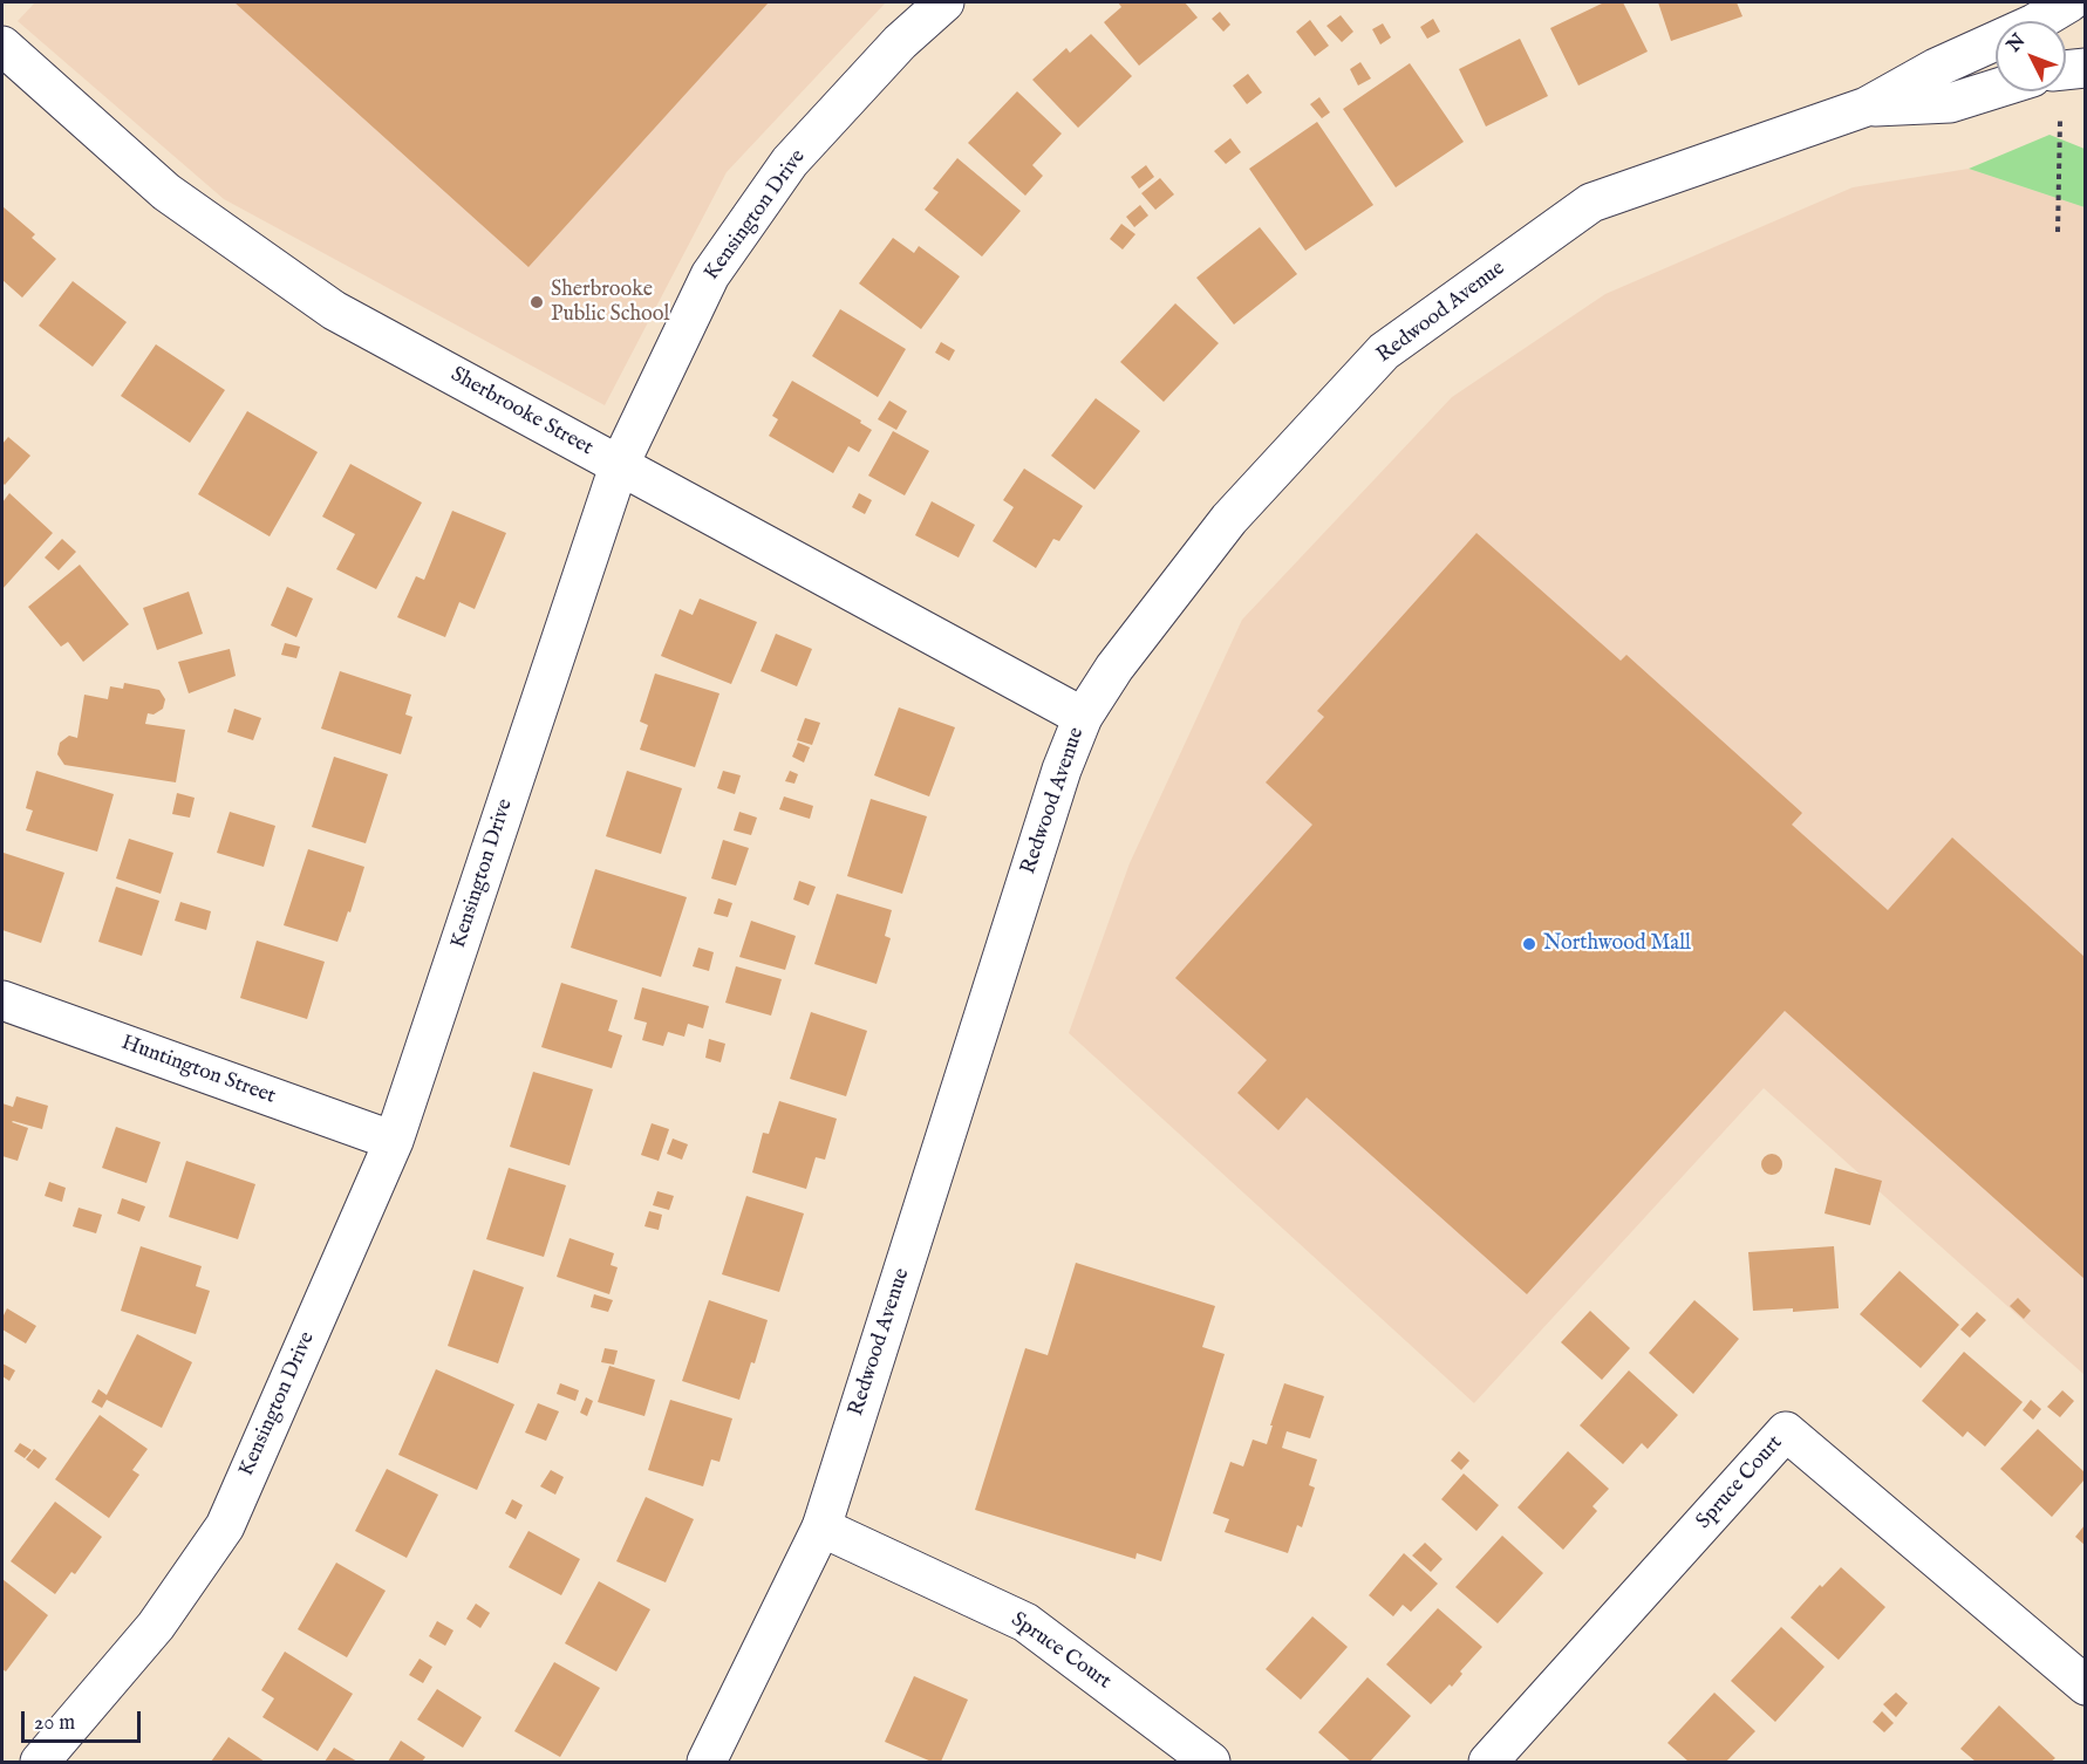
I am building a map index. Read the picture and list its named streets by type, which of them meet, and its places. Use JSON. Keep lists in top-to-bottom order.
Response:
{
  "streets": {
    "street": [
      "Kensington Drive",
      "Redwood Avenue",
      "Sherbrooke Street",
      "Huntington Street",
      "Spruce Court"
    ]
  },
  "crossings": [
    ["Kensington Drive", "Sherbrooke Street"],
    ["Kensington Drive", "Huntington Street"],
    ["Redwood Avenue", "Sherbrooke Street"],
    ["Redwood Avenue", "Spruce Court"]
  ],
  "places": ["Sherbrooke Public School", "Northwood Mall"],
  "scale_bar": "20 m",
  "north": "top left"
}
